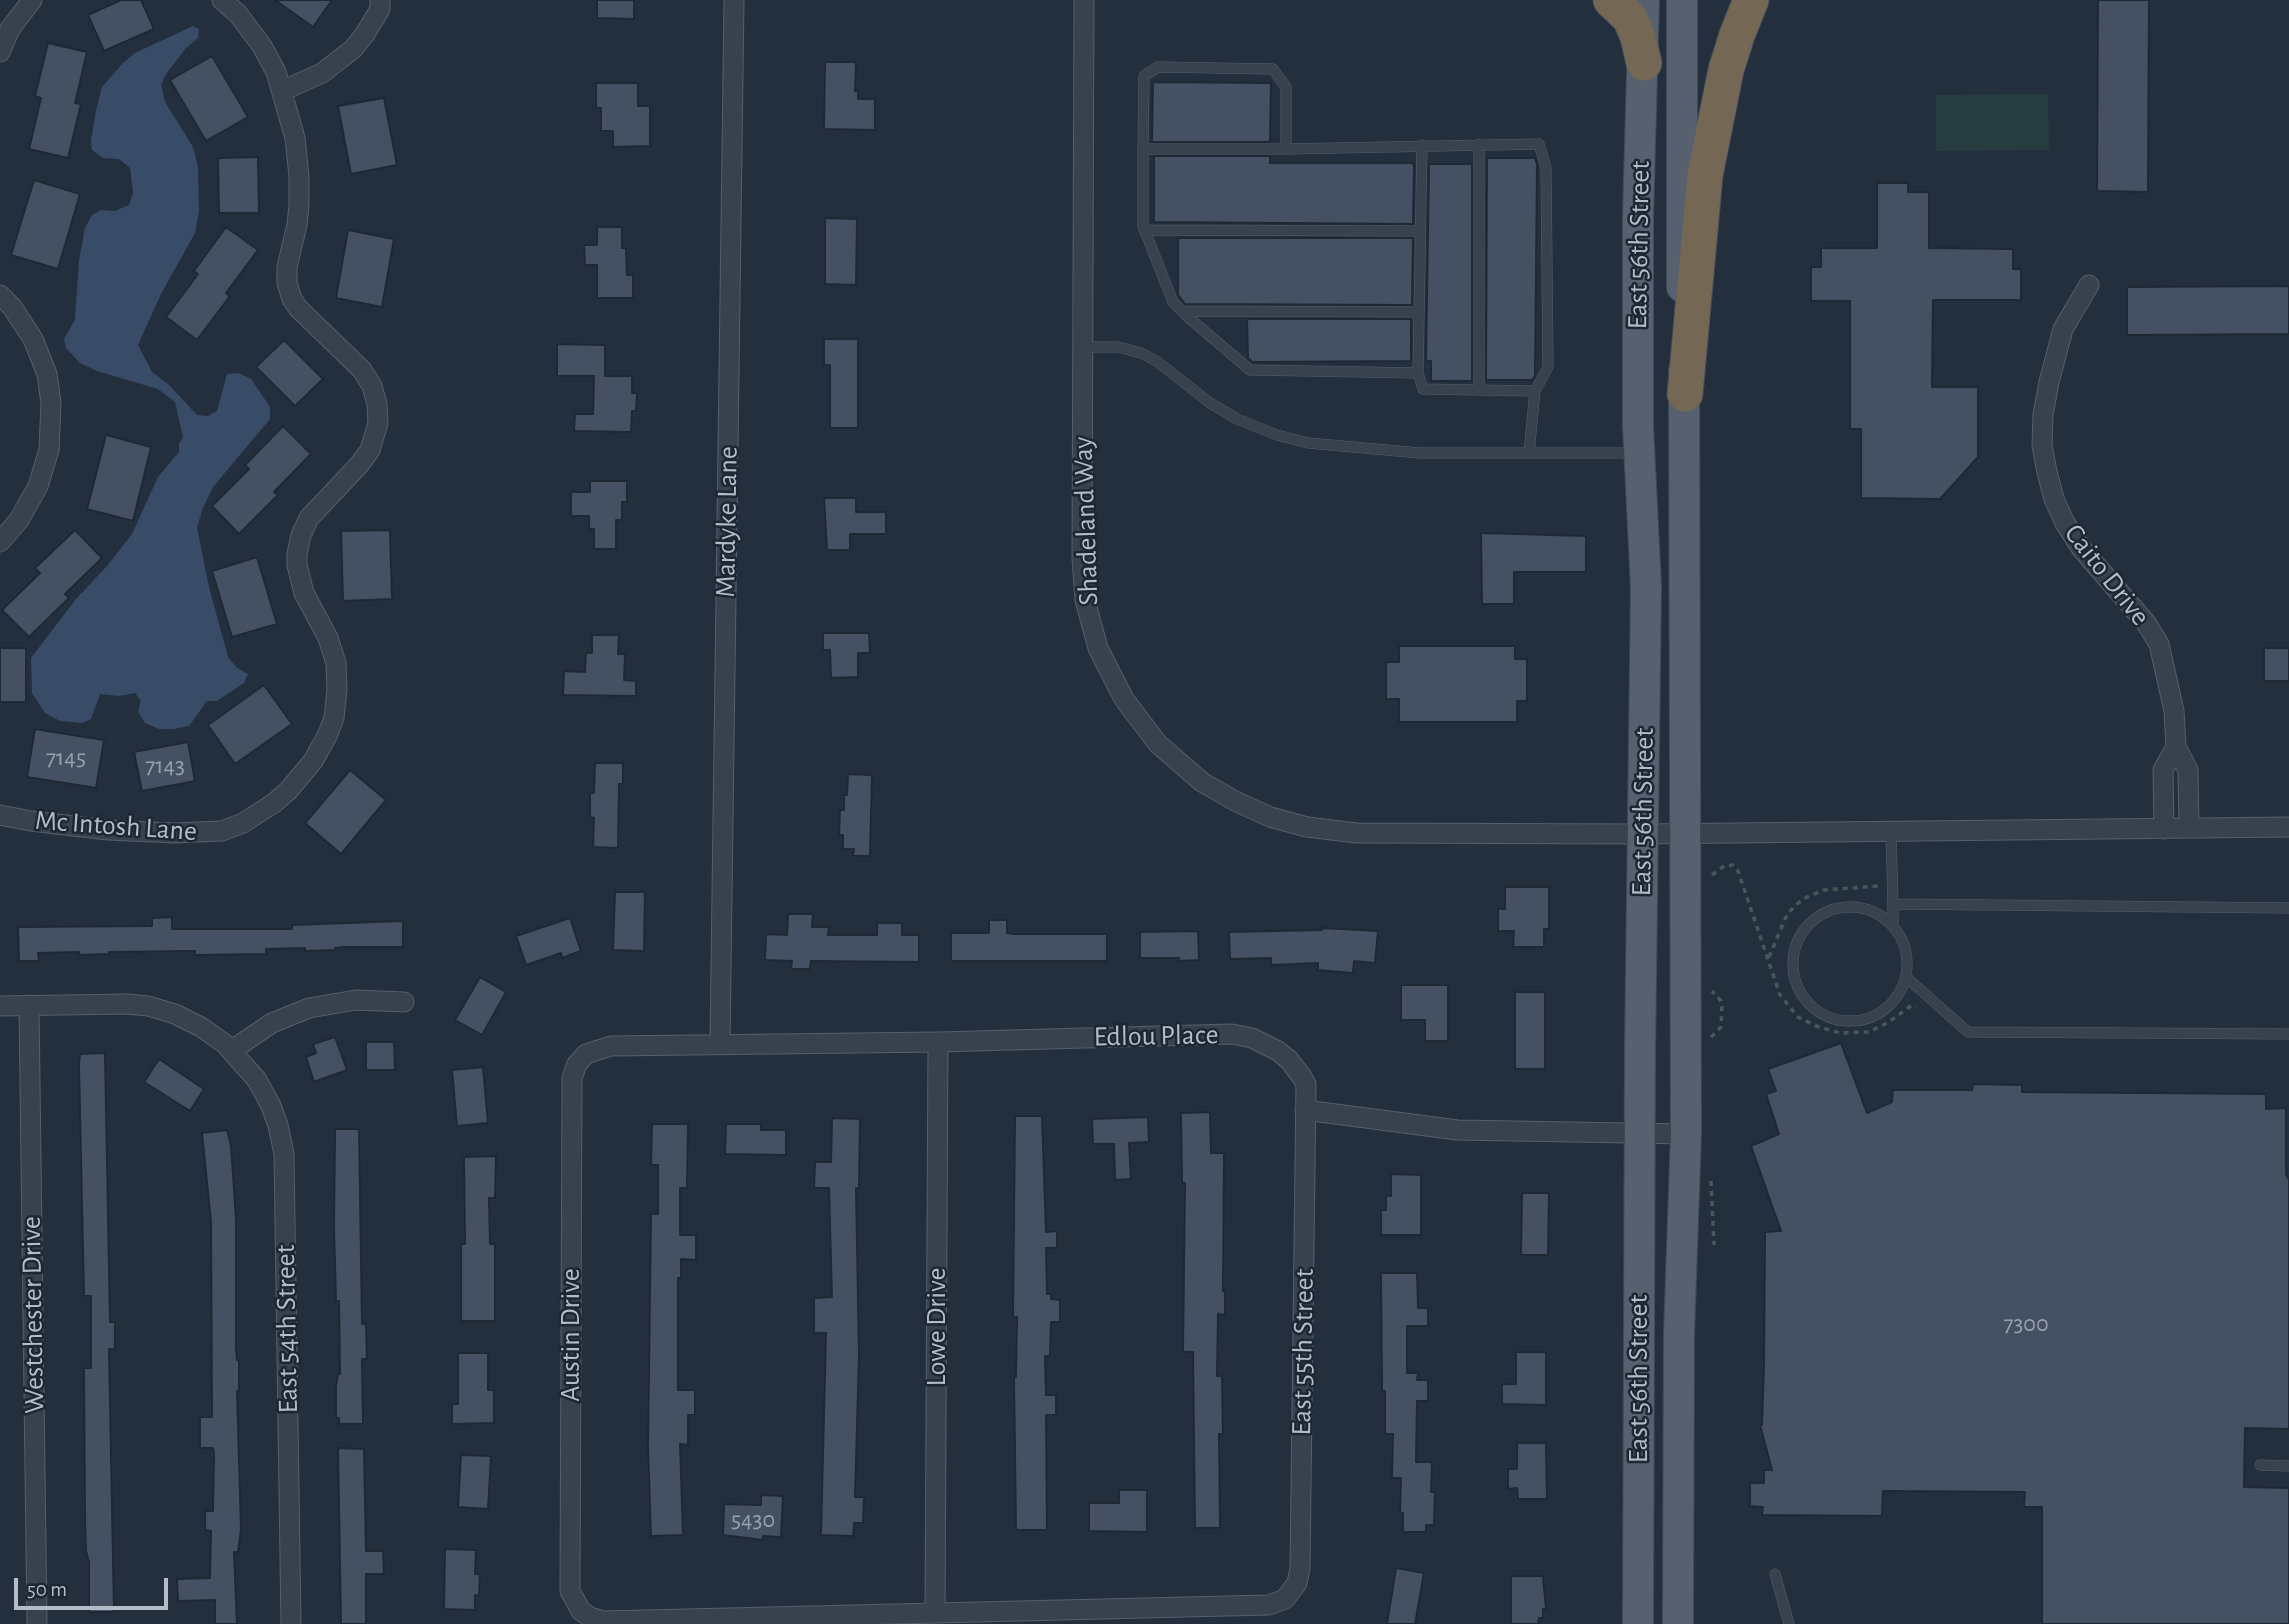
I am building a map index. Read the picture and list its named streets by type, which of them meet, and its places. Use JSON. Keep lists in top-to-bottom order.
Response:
{
  "streets": {
    "main road": ["East 56th Street"],
    "street": [
      "Shadeland Way",
      "Mardyke Lane",
      "Caito Drive",
      "Mc Intosh Lane",
      "Edlou Place",
      "Westchester Drive",
      "Lowe Drive",
      "East 54th Street",
      "Austin Drive",
      "East 55th Street"
    ]
  },
  "crossings": [
    ["East 56th Street", "Shadeland Way"],
    ["Mardyke Lane", "Edlou Place"],
    ["Edlou Place", "Lowe Drive"],
    ["Edlou Place", "Austin Drive"],
    ["Edlou Place", "East 55th Street"],
    ["Westchester Drive", "East 54th Street"],
    ["Lowe Drive", "Austin Drive"],
    ["Lowe Drive", "East 55th Street"],
    ["Austin Drive", "East 55th Street"]
  ],
  "house_numbers": [
    "7145",
    "7143",
    "7300",
    "5430"
  ],
  "scale_bar": "50 m"
}
